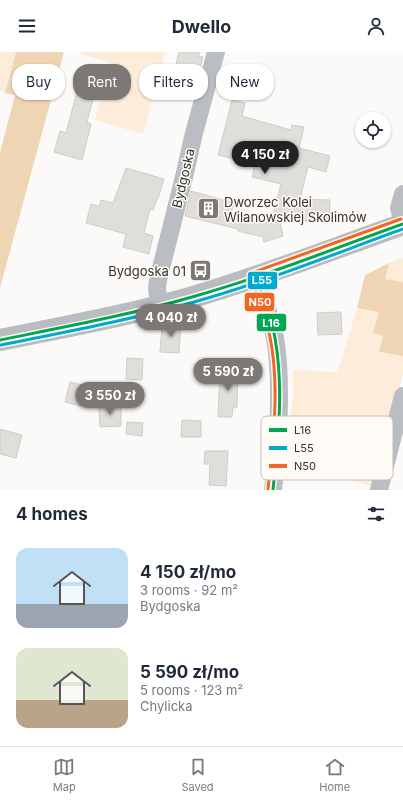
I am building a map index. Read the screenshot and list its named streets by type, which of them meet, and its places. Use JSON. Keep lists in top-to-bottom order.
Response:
{
  "streets": {
    "street": ["Bydgoska"]
  },
  "places": {
    "building": ["Dworzec Kolei Wilanowskiej Skolimów"],
    "bus stop": ["Bydgoska 01"]
  },
  "lines": ["transit line N50", "transit line L16", "transit line L55"],
  "legend": ["L16", "L55", "N50"],
  "page": {
    "header": "Dwello",
    "chip": [
      "Buy",
      "Rent",
      "Filters",
      "New"
    ],
    "price": [
      "4 150 zł",
      "4 040 zł",
      "5 590 zł",
      "3 550 zł"
    ],
    "heading": "4 homes",
    "list": [
      {
        "name": "4 150 zł/mo",
        "note": "3 rooms · 92 m² · Bydgoska"
      },
      {
        "name": "5 590 zł/mo",
        "note": "5 rooms · 123 m² · Chylicka"
      }
    ],
    "tabs": ["Map", "Saved", "Home"]
  }
}
